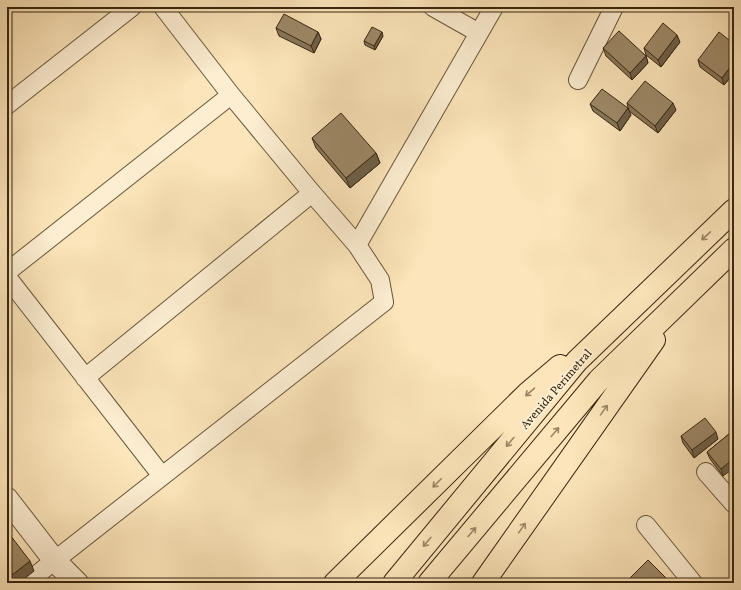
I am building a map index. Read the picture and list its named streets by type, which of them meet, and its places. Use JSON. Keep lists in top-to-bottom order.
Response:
{
  "streets": {
    "main road": ["Avenida Perimetral"]
  }
}
